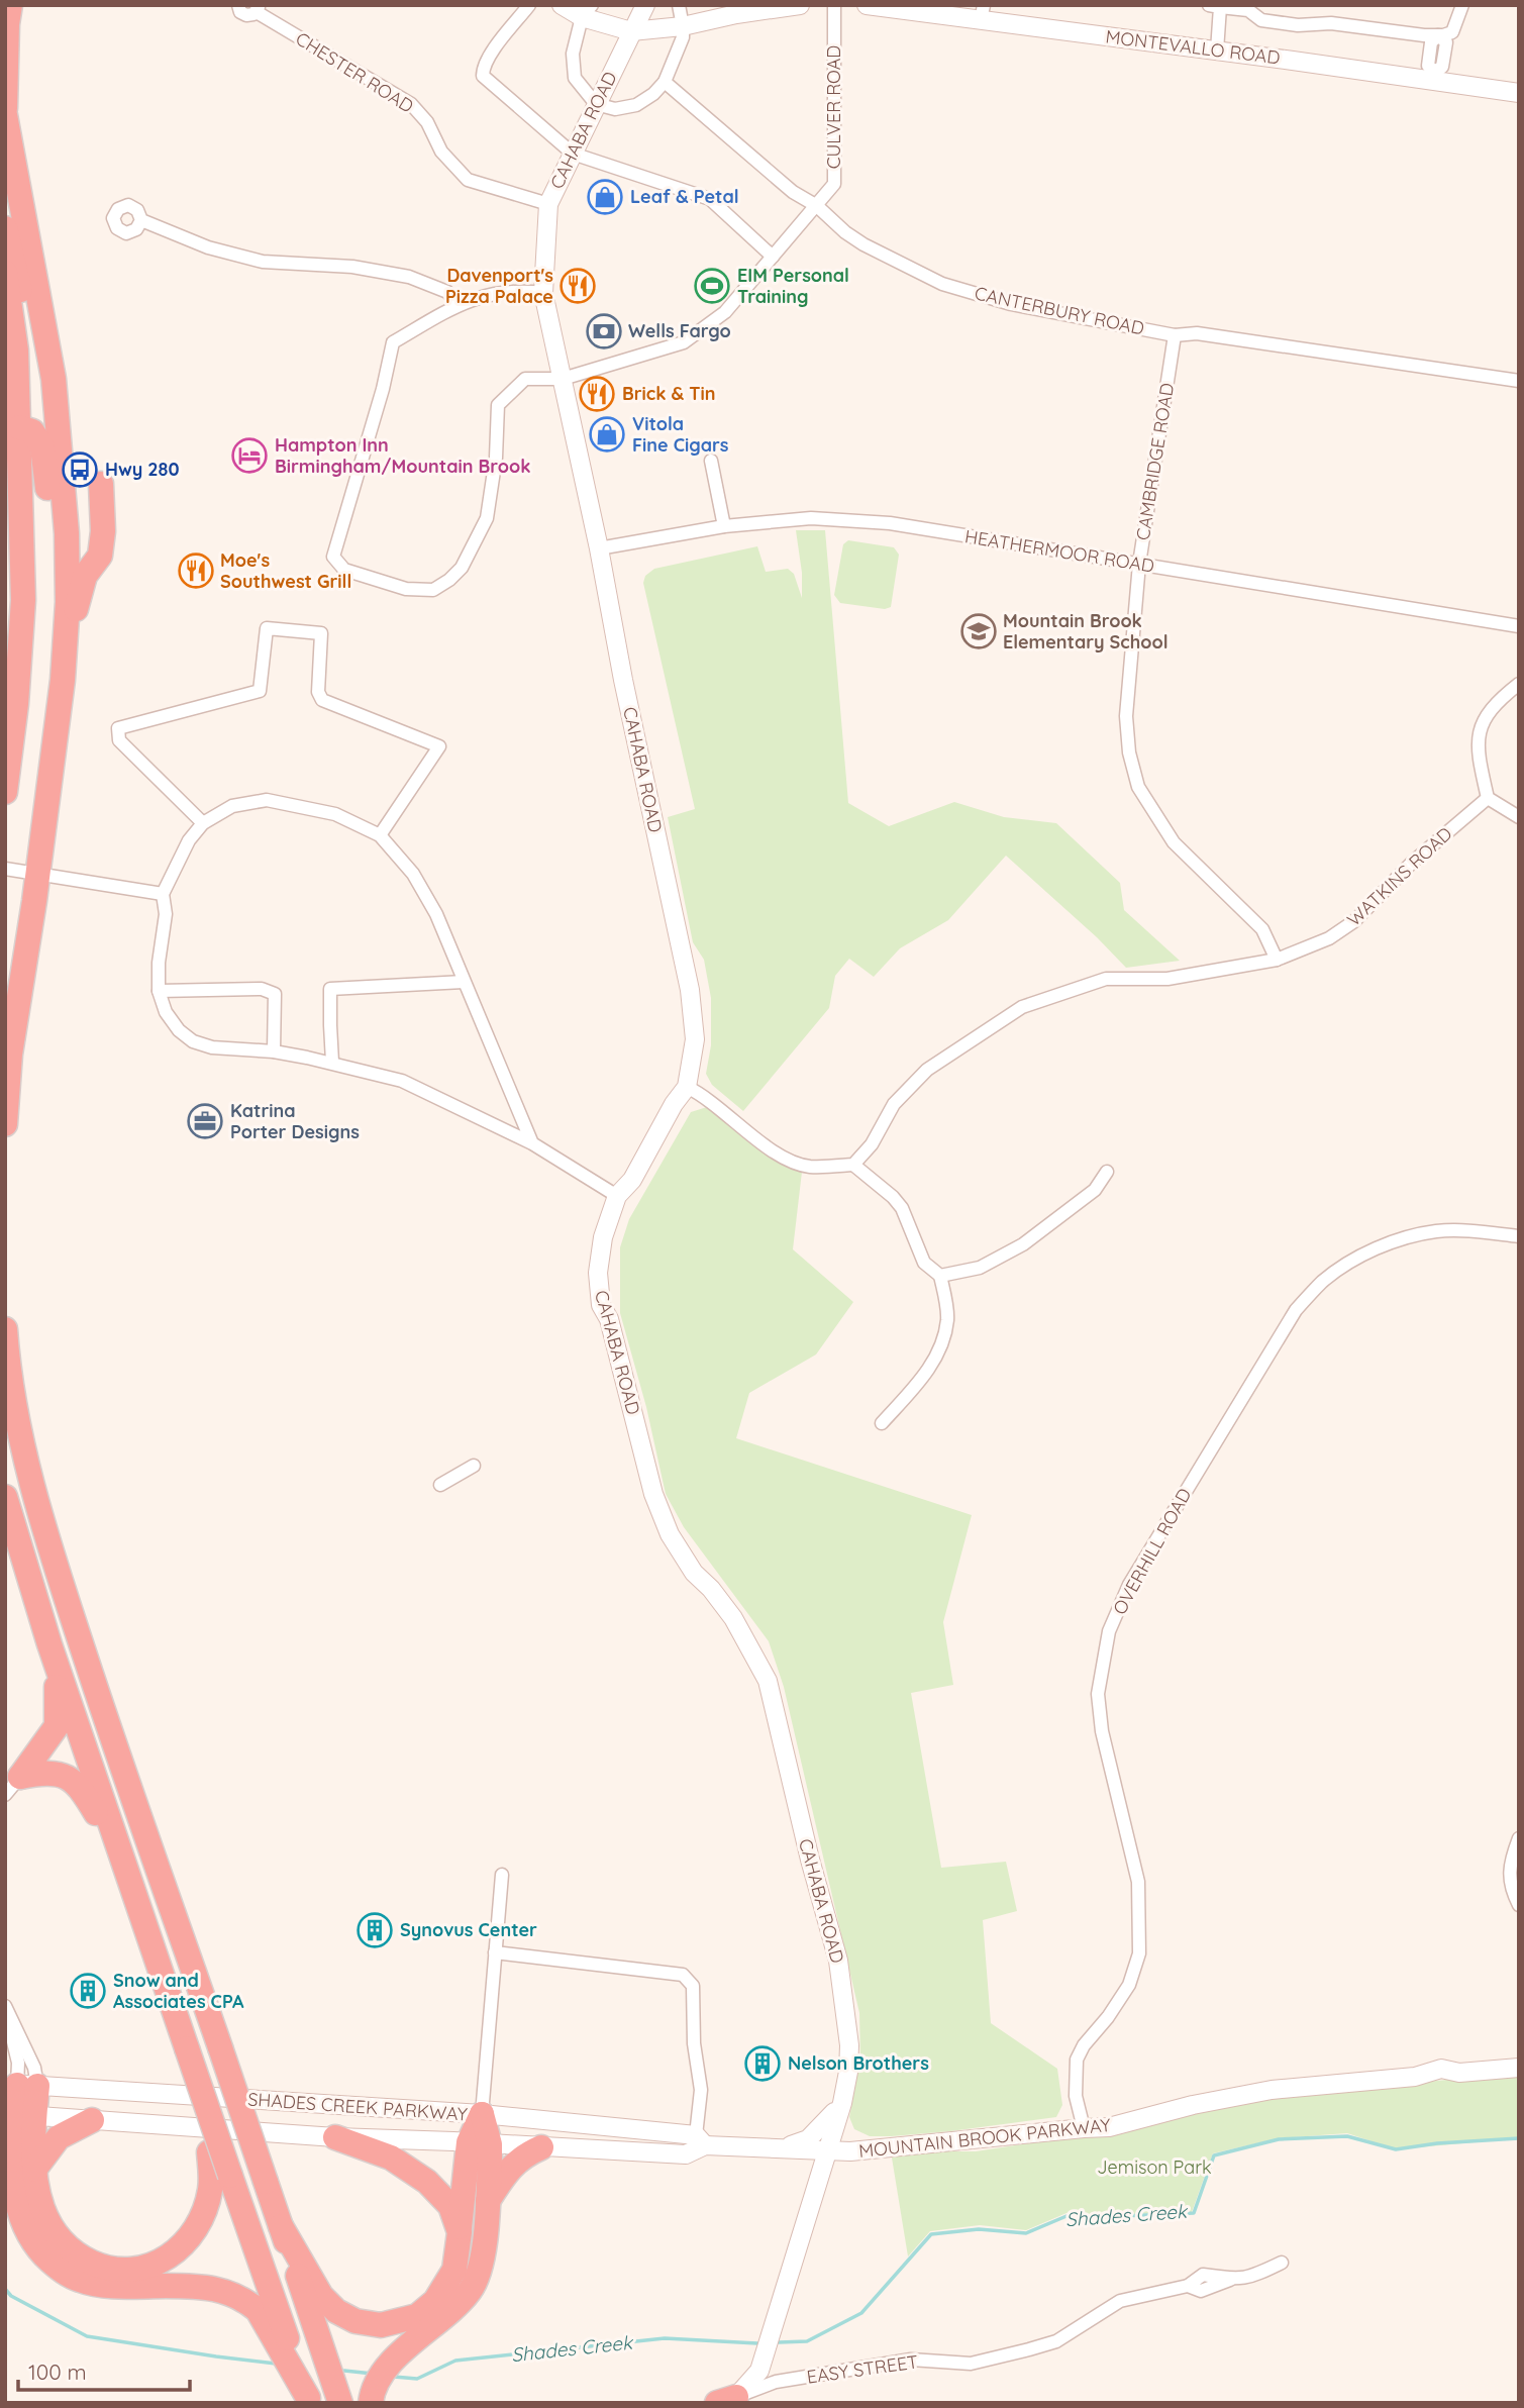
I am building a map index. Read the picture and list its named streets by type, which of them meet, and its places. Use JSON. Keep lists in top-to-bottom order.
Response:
{
  "streets": {
    "main road": [
      "MONTEVALLO ROAD",
      "CAHABA ROAD",
      "SHADES CREEK PARKWAY",
      "MOUNTAIN BROOK PARKWAY"
    ],
    "street": [
      "CHESTER ROAD",
      "CULVER ROAD",
      "CANTERBURY ROAD",
      "CAMBRIDGE ROAD",
      "HEATHERMOOR ROAD",
      "WATKINS ROAD",
      "OVERHILL ROAD",
      "EASY STREET"
    ]
  },
  "crossings": [
    ["CHESTER ROAD", "CAHABA ROAD"],
    ["CULVER ROAD", "CAHABA ROAD"],
    ["CULVER ROAD", "CANTERBURY ROAD"],
    ["CAHABA ROAD", "HEATHERMOOR ROAD"],
    ["CAHABA ROAD", "SHADES CREEK PARKWAY"],
    ["CAHABA ROAD", "MOUNTAIN BROOK PARKWAY"],
    ["CAHABA ROAD", "EASY STREET"],
    ["CANTERBURY ROAD", "CAMBRIDGE ROAD"],
    ["CAMBRIDGE ROAD", "HEATHERMOOR ROAD"],
    ["CAMBRIDGE ROAD", "WATKINS ROAD"],
    ["OVERHILL ROAD", "MOUNTAIN BROOK PARKWAY"],
    ["SHADES CREEK PARKWAY", "MOUNTAIN BROOK PARKWAY"]
  ],
  "water": ["Shades Creek"],
  "parks": ["Jemison Park"],
  "places": {
    "shop": ["Leaf & Petal", "Vitola Fine Cigars"],
    "restaurant": ["Davenport's Pizza Palace", "Brick & Tin", "Moe's Southwest Grill"],
    "sports": ["EIM Personal Training"],
    "bank": ["Wells Fargo"],
    "hotel": ["Hampton Inn Birmingham/Mountain Brook"],
    "bus stop": ["Hwy 280"],
    "school or university": ["Mountain Brook Elementary School"],
    "office": ["Katrina Porter Designs"],
    "building": ["Synovus Center", "Snow and Associates CPA", "Nelson Brothers"]
  },
  "scale_bar": "100 m"
}
